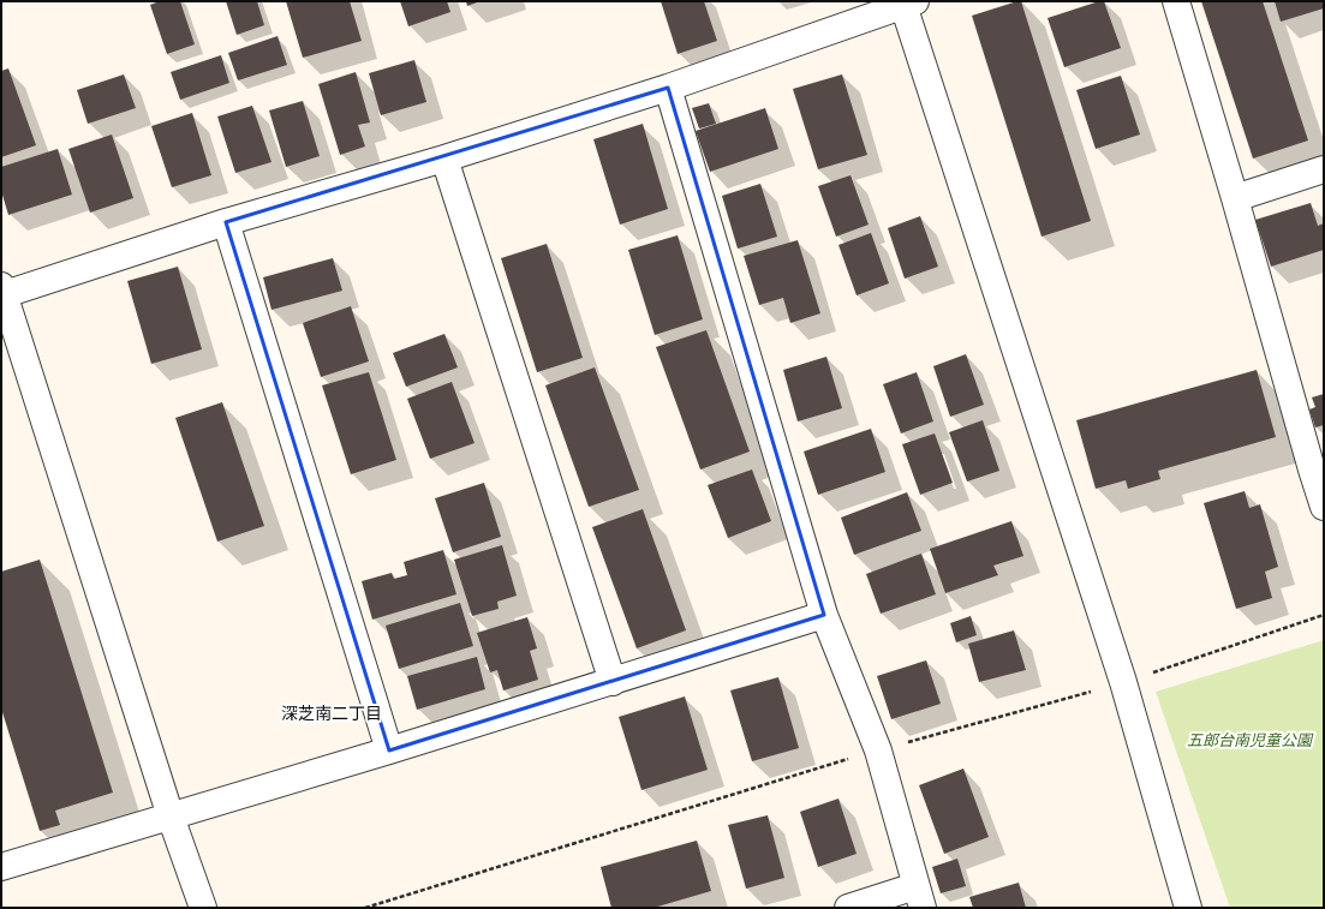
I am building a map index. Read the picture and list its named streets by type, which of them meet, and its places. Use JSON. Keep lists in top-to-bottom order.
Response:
{
  "districts": ["深芝南二丁目"],
  "parks": ["五郎台南児童公園"]
}
